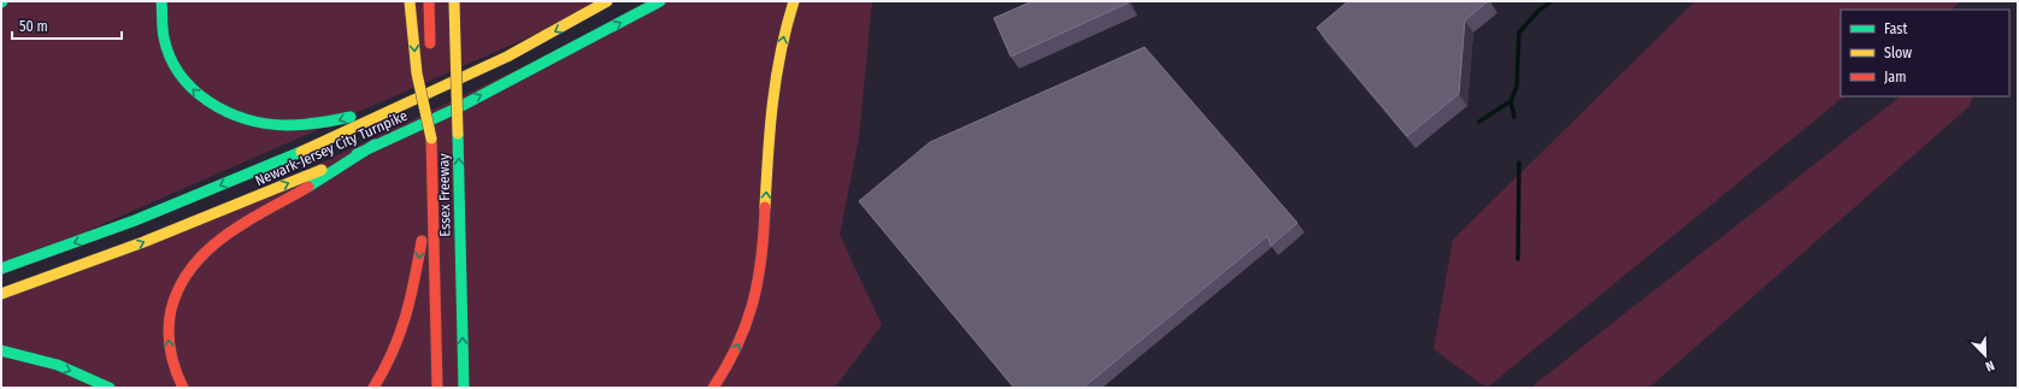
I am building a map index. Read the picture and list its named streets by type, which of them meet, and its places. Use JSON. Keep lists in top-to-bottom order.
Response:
{
  "streets": {
    "main road": ["Newark-Jersey City Turnpike", "Essex Freeway"]
  },
  "legend": ["Fast", "Slow", "Jam"],
  "scale_bar": "50 m",
  "north": "bottom right"
}
